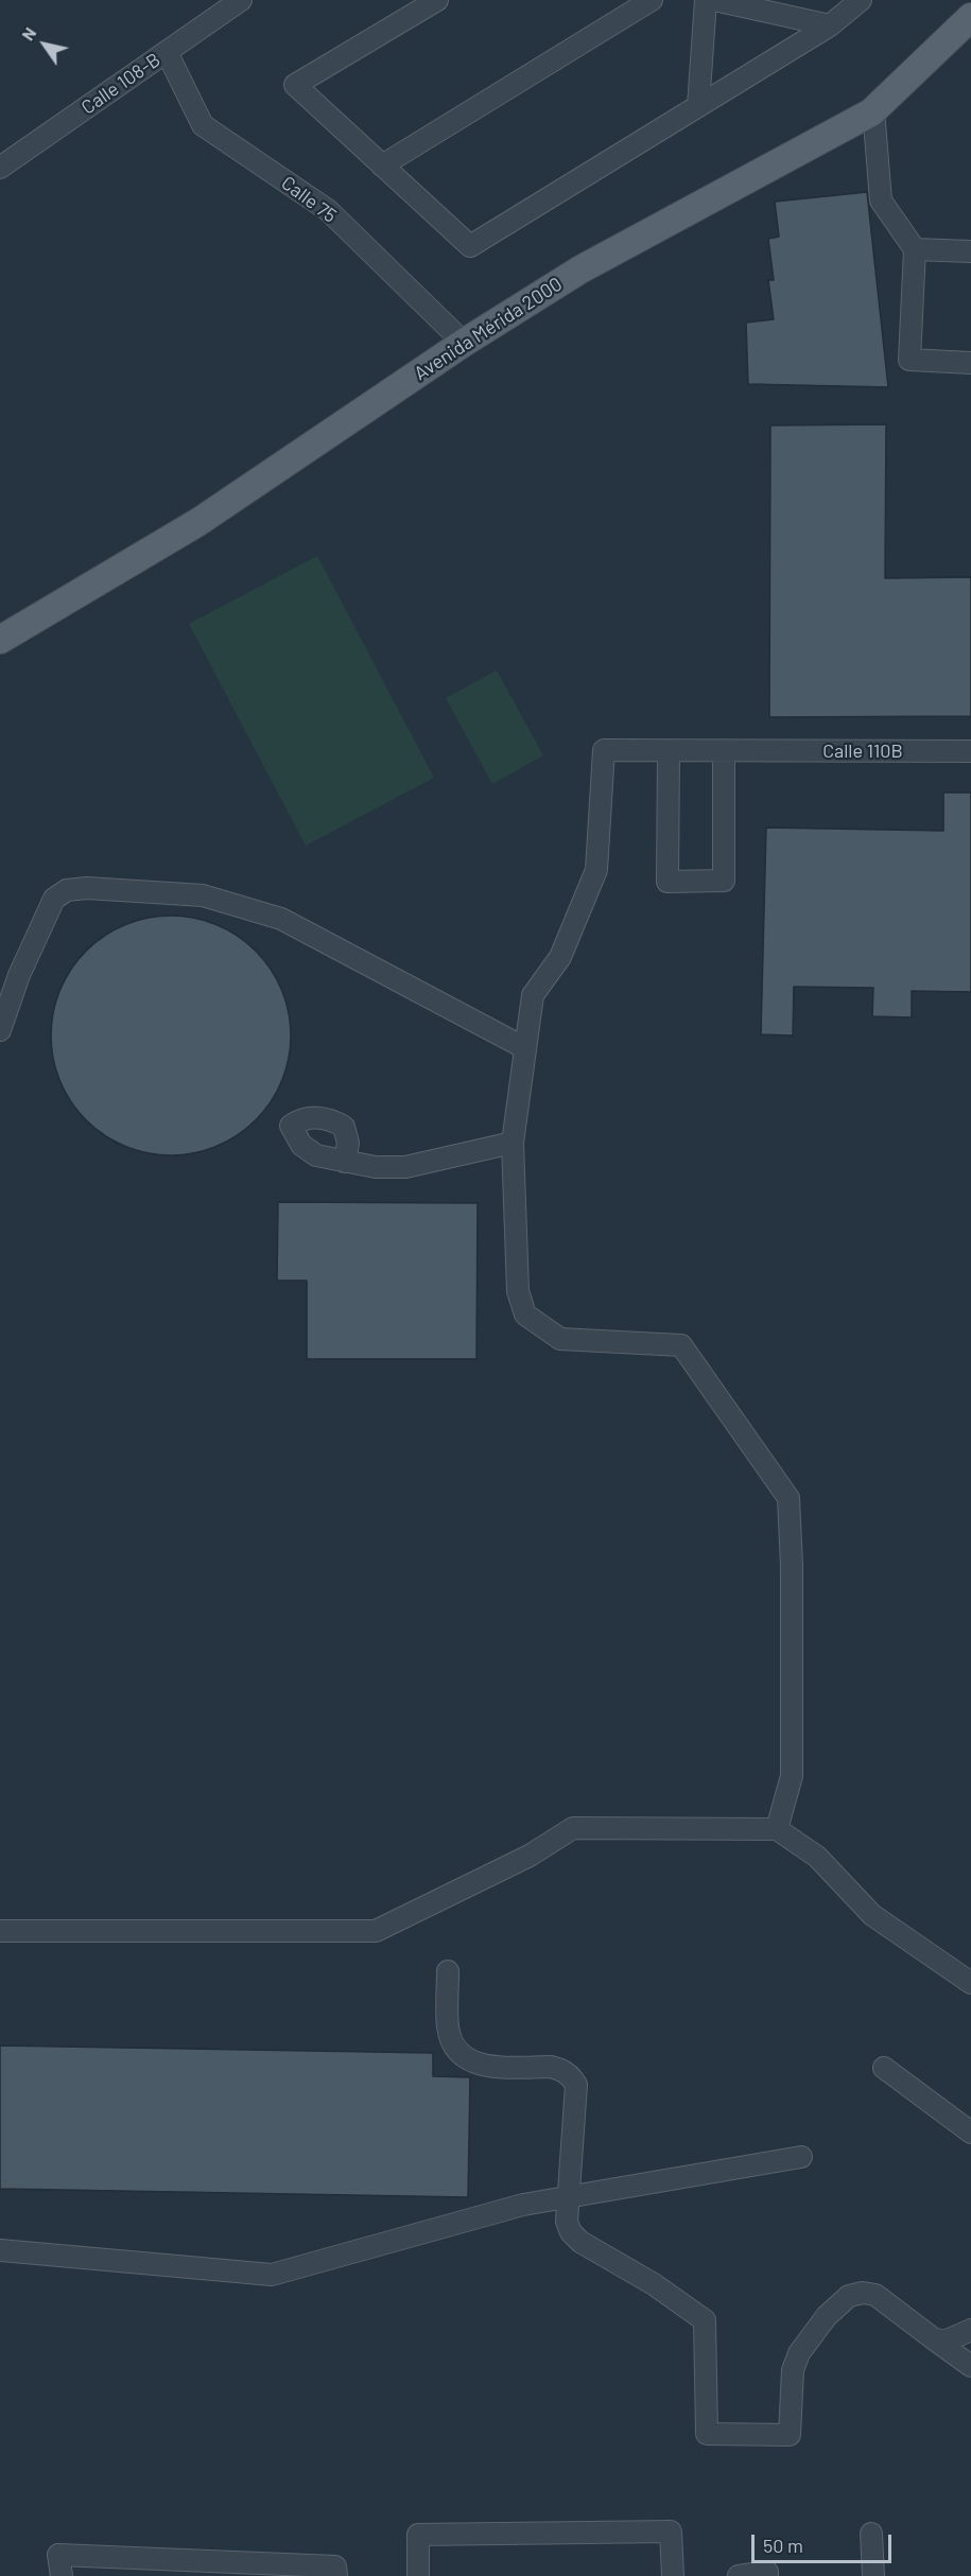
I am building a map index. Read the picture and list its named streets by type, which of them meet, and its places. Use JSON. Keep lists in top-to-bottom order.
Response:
{
  "streets": {
    "main road": ["Avenida Mérida 2000"],
    "street": ["Calle 108-B", "Calle 75", "Calle 110B"]
  },
  "crossings": [
    ["Calle 108-B", "Calle 75"],
    ["Calle 75", "Avenida Mérida 2000"]
  ],
  "scale_bar": "50 m",
  "north": "top left"
}
